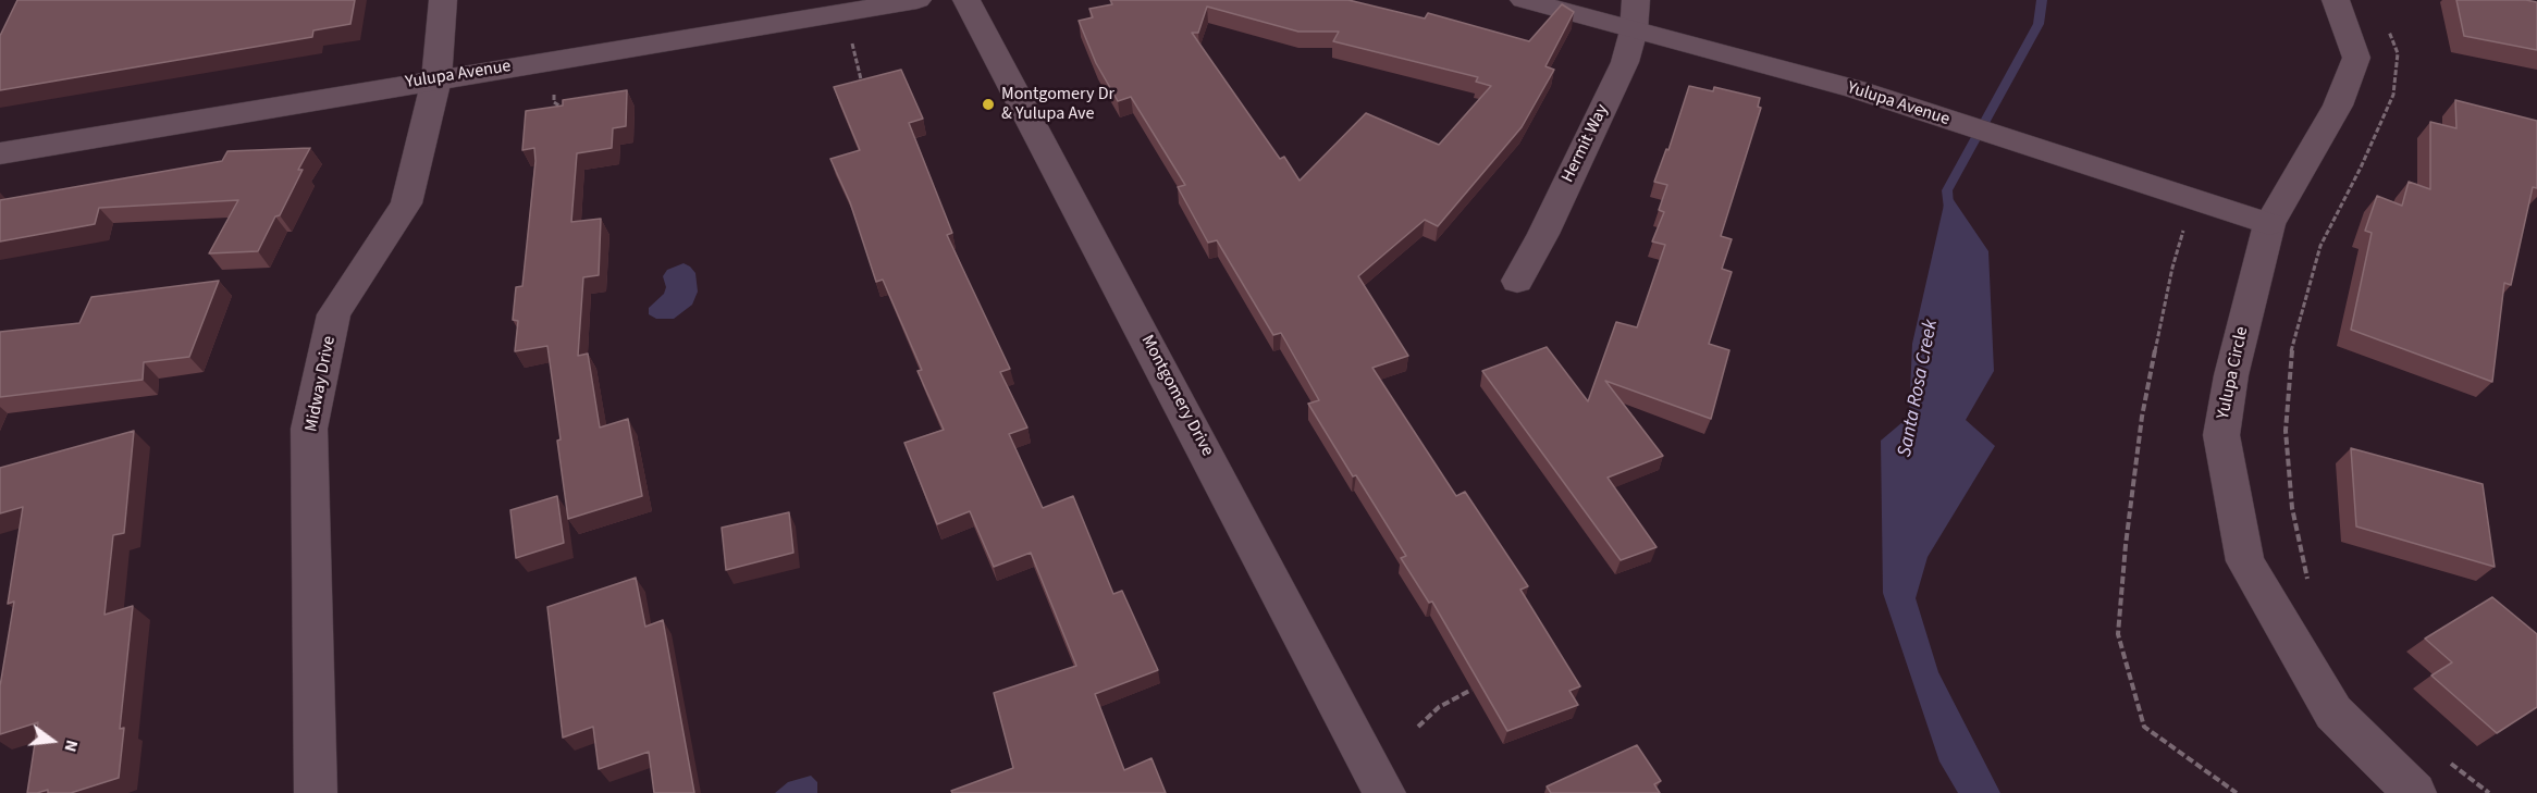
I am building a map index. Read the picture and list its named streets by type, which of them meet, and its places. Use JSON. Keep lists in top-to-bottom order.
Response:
{
  "streets": {
    "street": [
      "Yulupa Avenue",
      "Hermit Way",
      "Yulupa Circle",
      "Midway Drive",
      "Montgomery Drive"
    ]
  },
  "crossings": [
    ["Yulupa Avenue", "Hermit Way"],
    ["Yulupa Avenue", "Yulupa Circle"],
    ["Yulupa Avenue", "Midway Drive"]
  ],
  "water": ["Santa Rosa Creek"],
  "places": ["Montgomery Dr & Yulupa Ave"],
  "north": "right"
}
